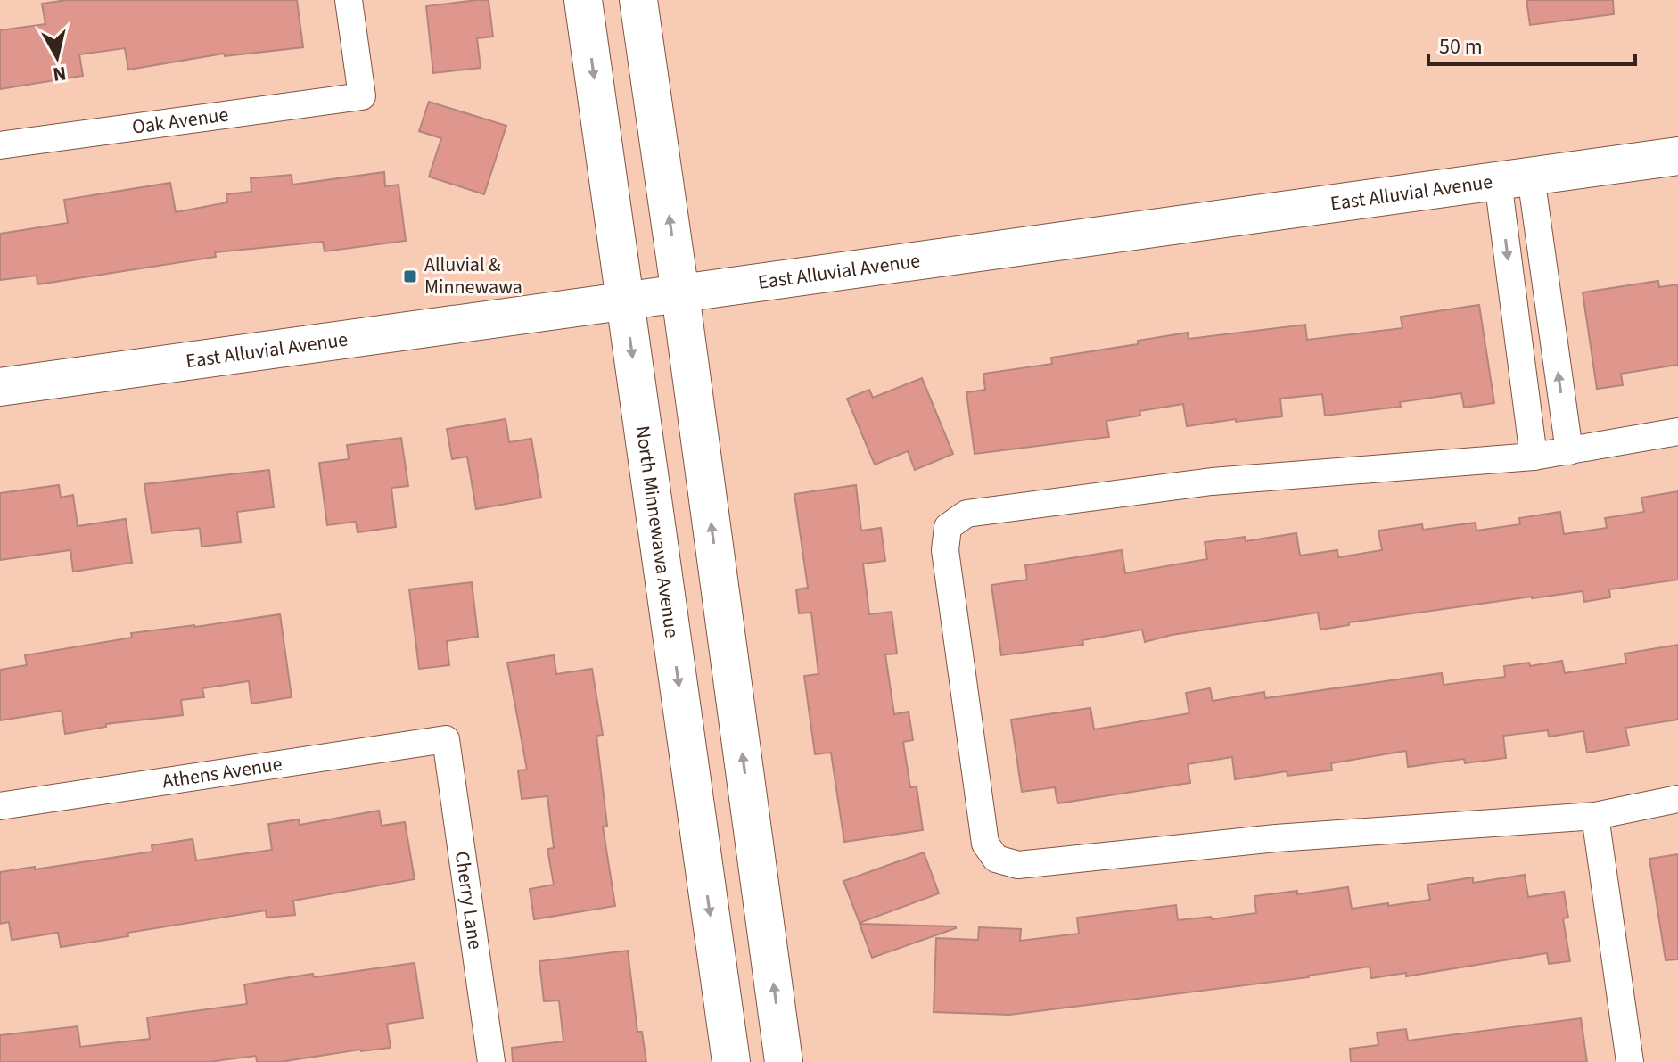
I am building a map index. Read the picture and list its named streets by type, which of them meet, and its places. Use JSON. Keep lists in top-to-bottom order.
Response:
{
  "streets": {
    "main road": ["East Alluvial Avenue", "North Minnewawa Avenue"],
    "street": ["Oak Avenue", "Athens Avenue", "Cherry Lane"]
  },
  "crossings": [
    ["East Alluvial Avenue", "North Minnewawa Avenue"],
    ["Athens Avenue", "Cherry Lane"]
  ],
  "places": {
    "transit": ["Alluvial & Minnewawa"]
  },
  "scale_bar": "50 m",
  "north": "bottom"
}
